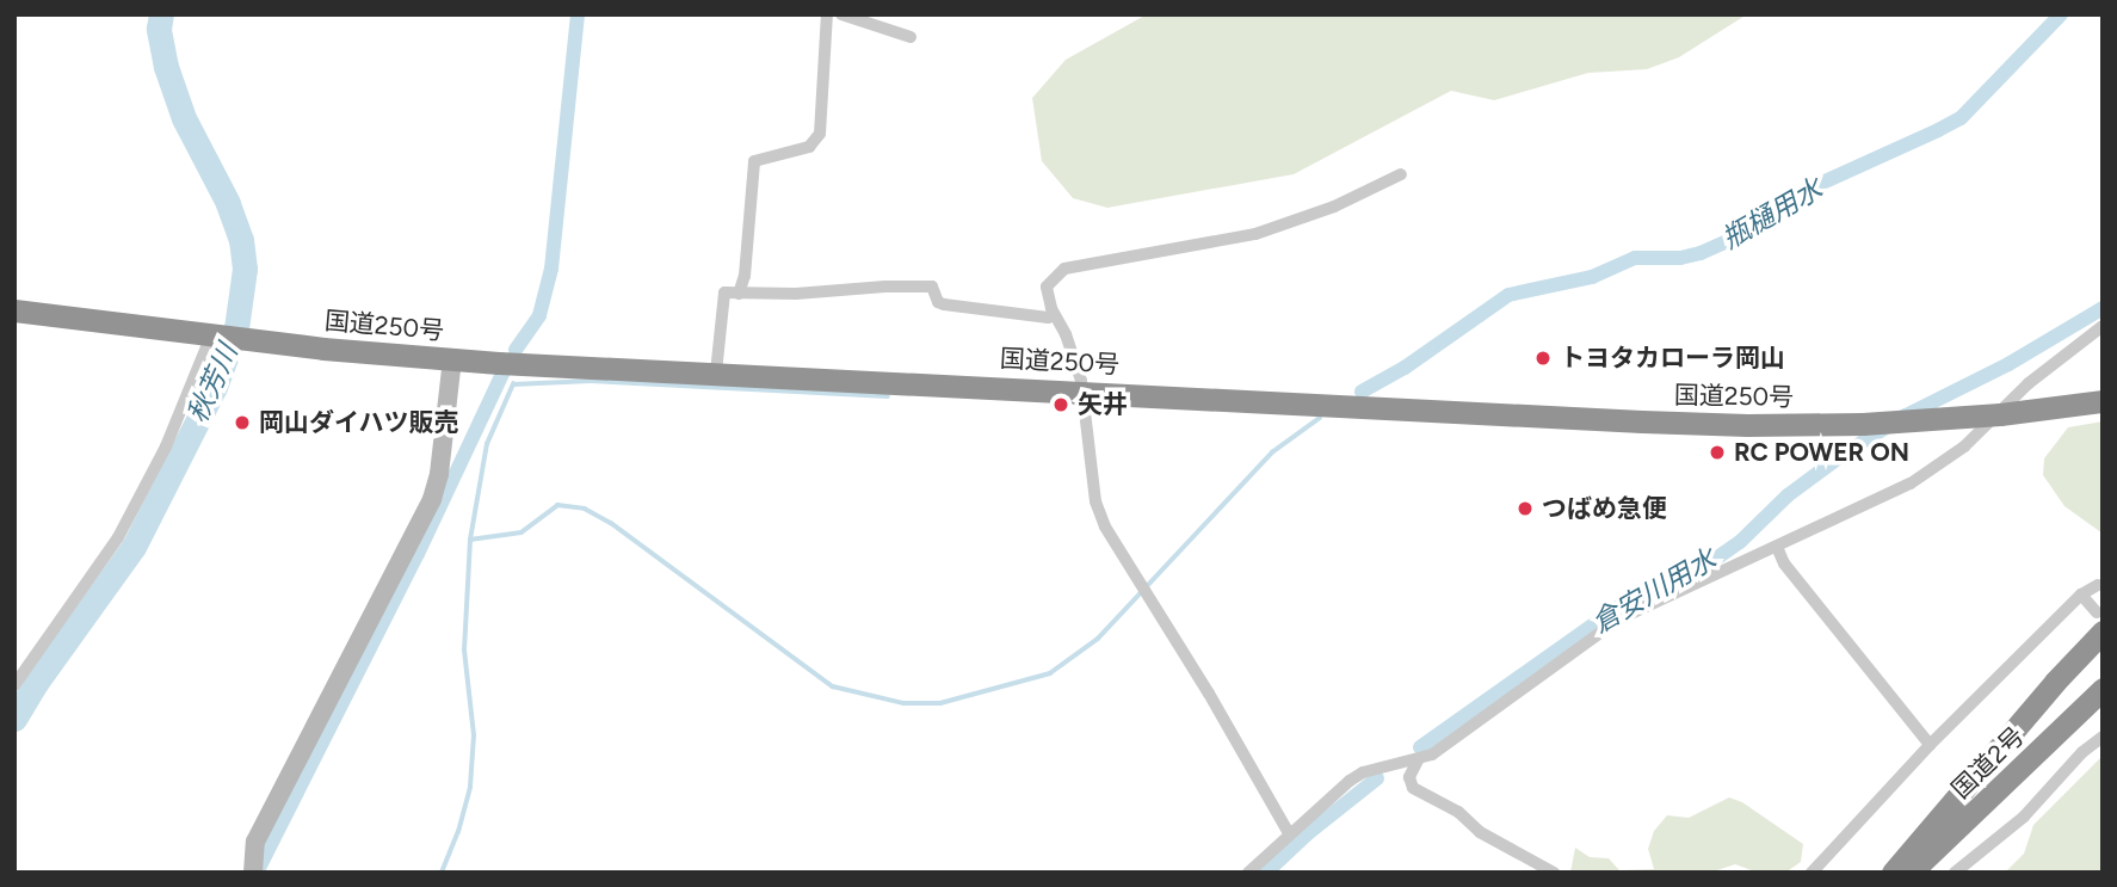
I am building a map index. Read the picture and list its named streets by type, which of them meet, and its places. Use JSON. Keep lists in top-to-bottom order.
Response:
{
  "streets": {
    "highway": ["国道250号", "国道2号"]
  },
  "water": ["瓶樋用水", "秋芳川", "倉安川用水"],
  "places": [
    "トヨタカローラ岡山",
    "矢井",
    "岡山ダイハツ販売",
    "RC POWER ON",
    "つばめ急便"
  ]
}
